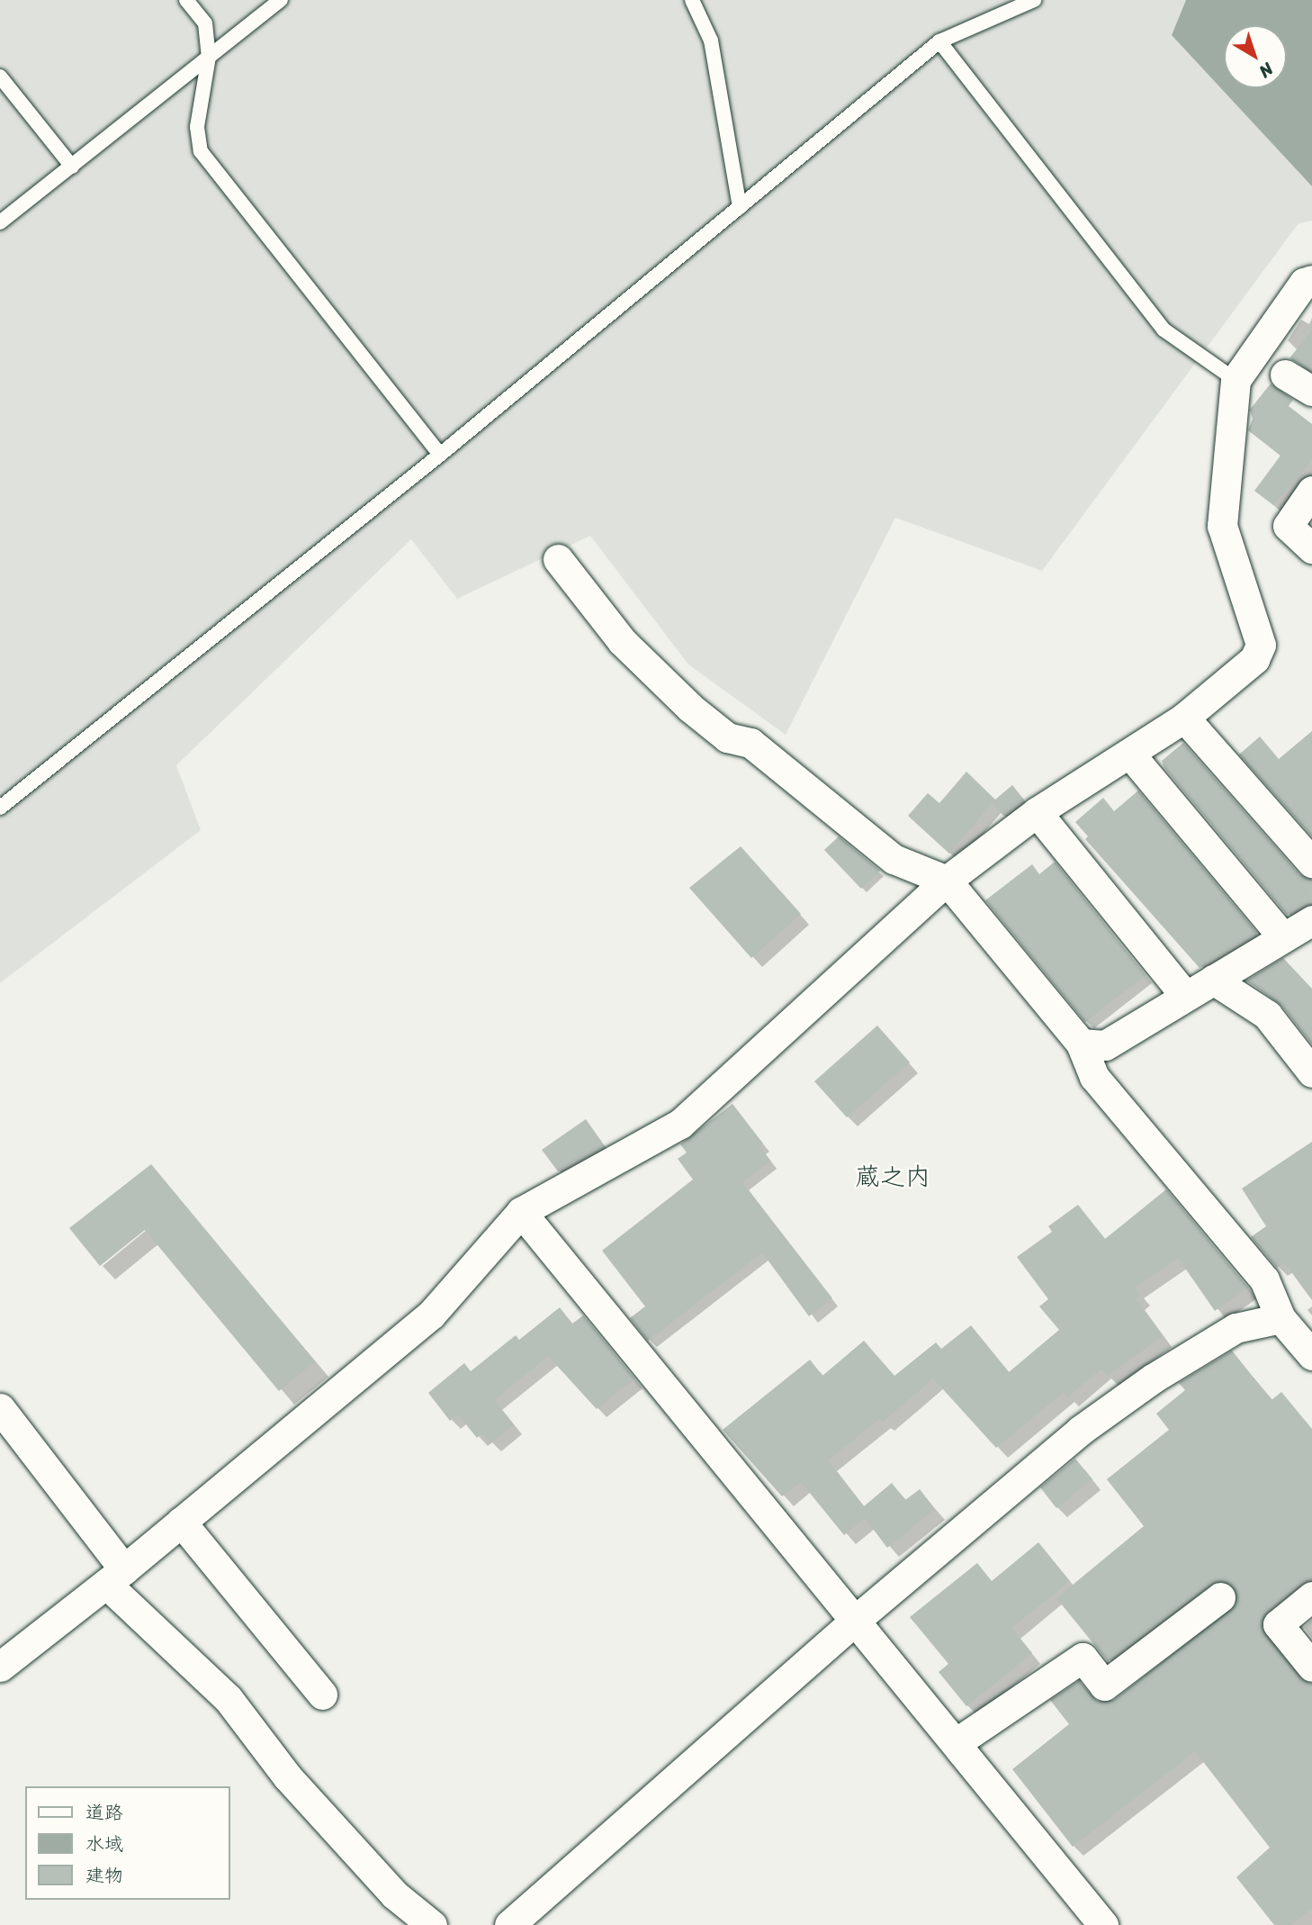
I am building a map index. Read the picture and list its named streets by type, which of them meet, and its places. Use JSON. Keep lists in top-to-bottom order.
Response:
{
  "districts": ["蔵之内"],
  "legend": ["道路", "水域", "建物"],
  "north": "bottom right"
}
